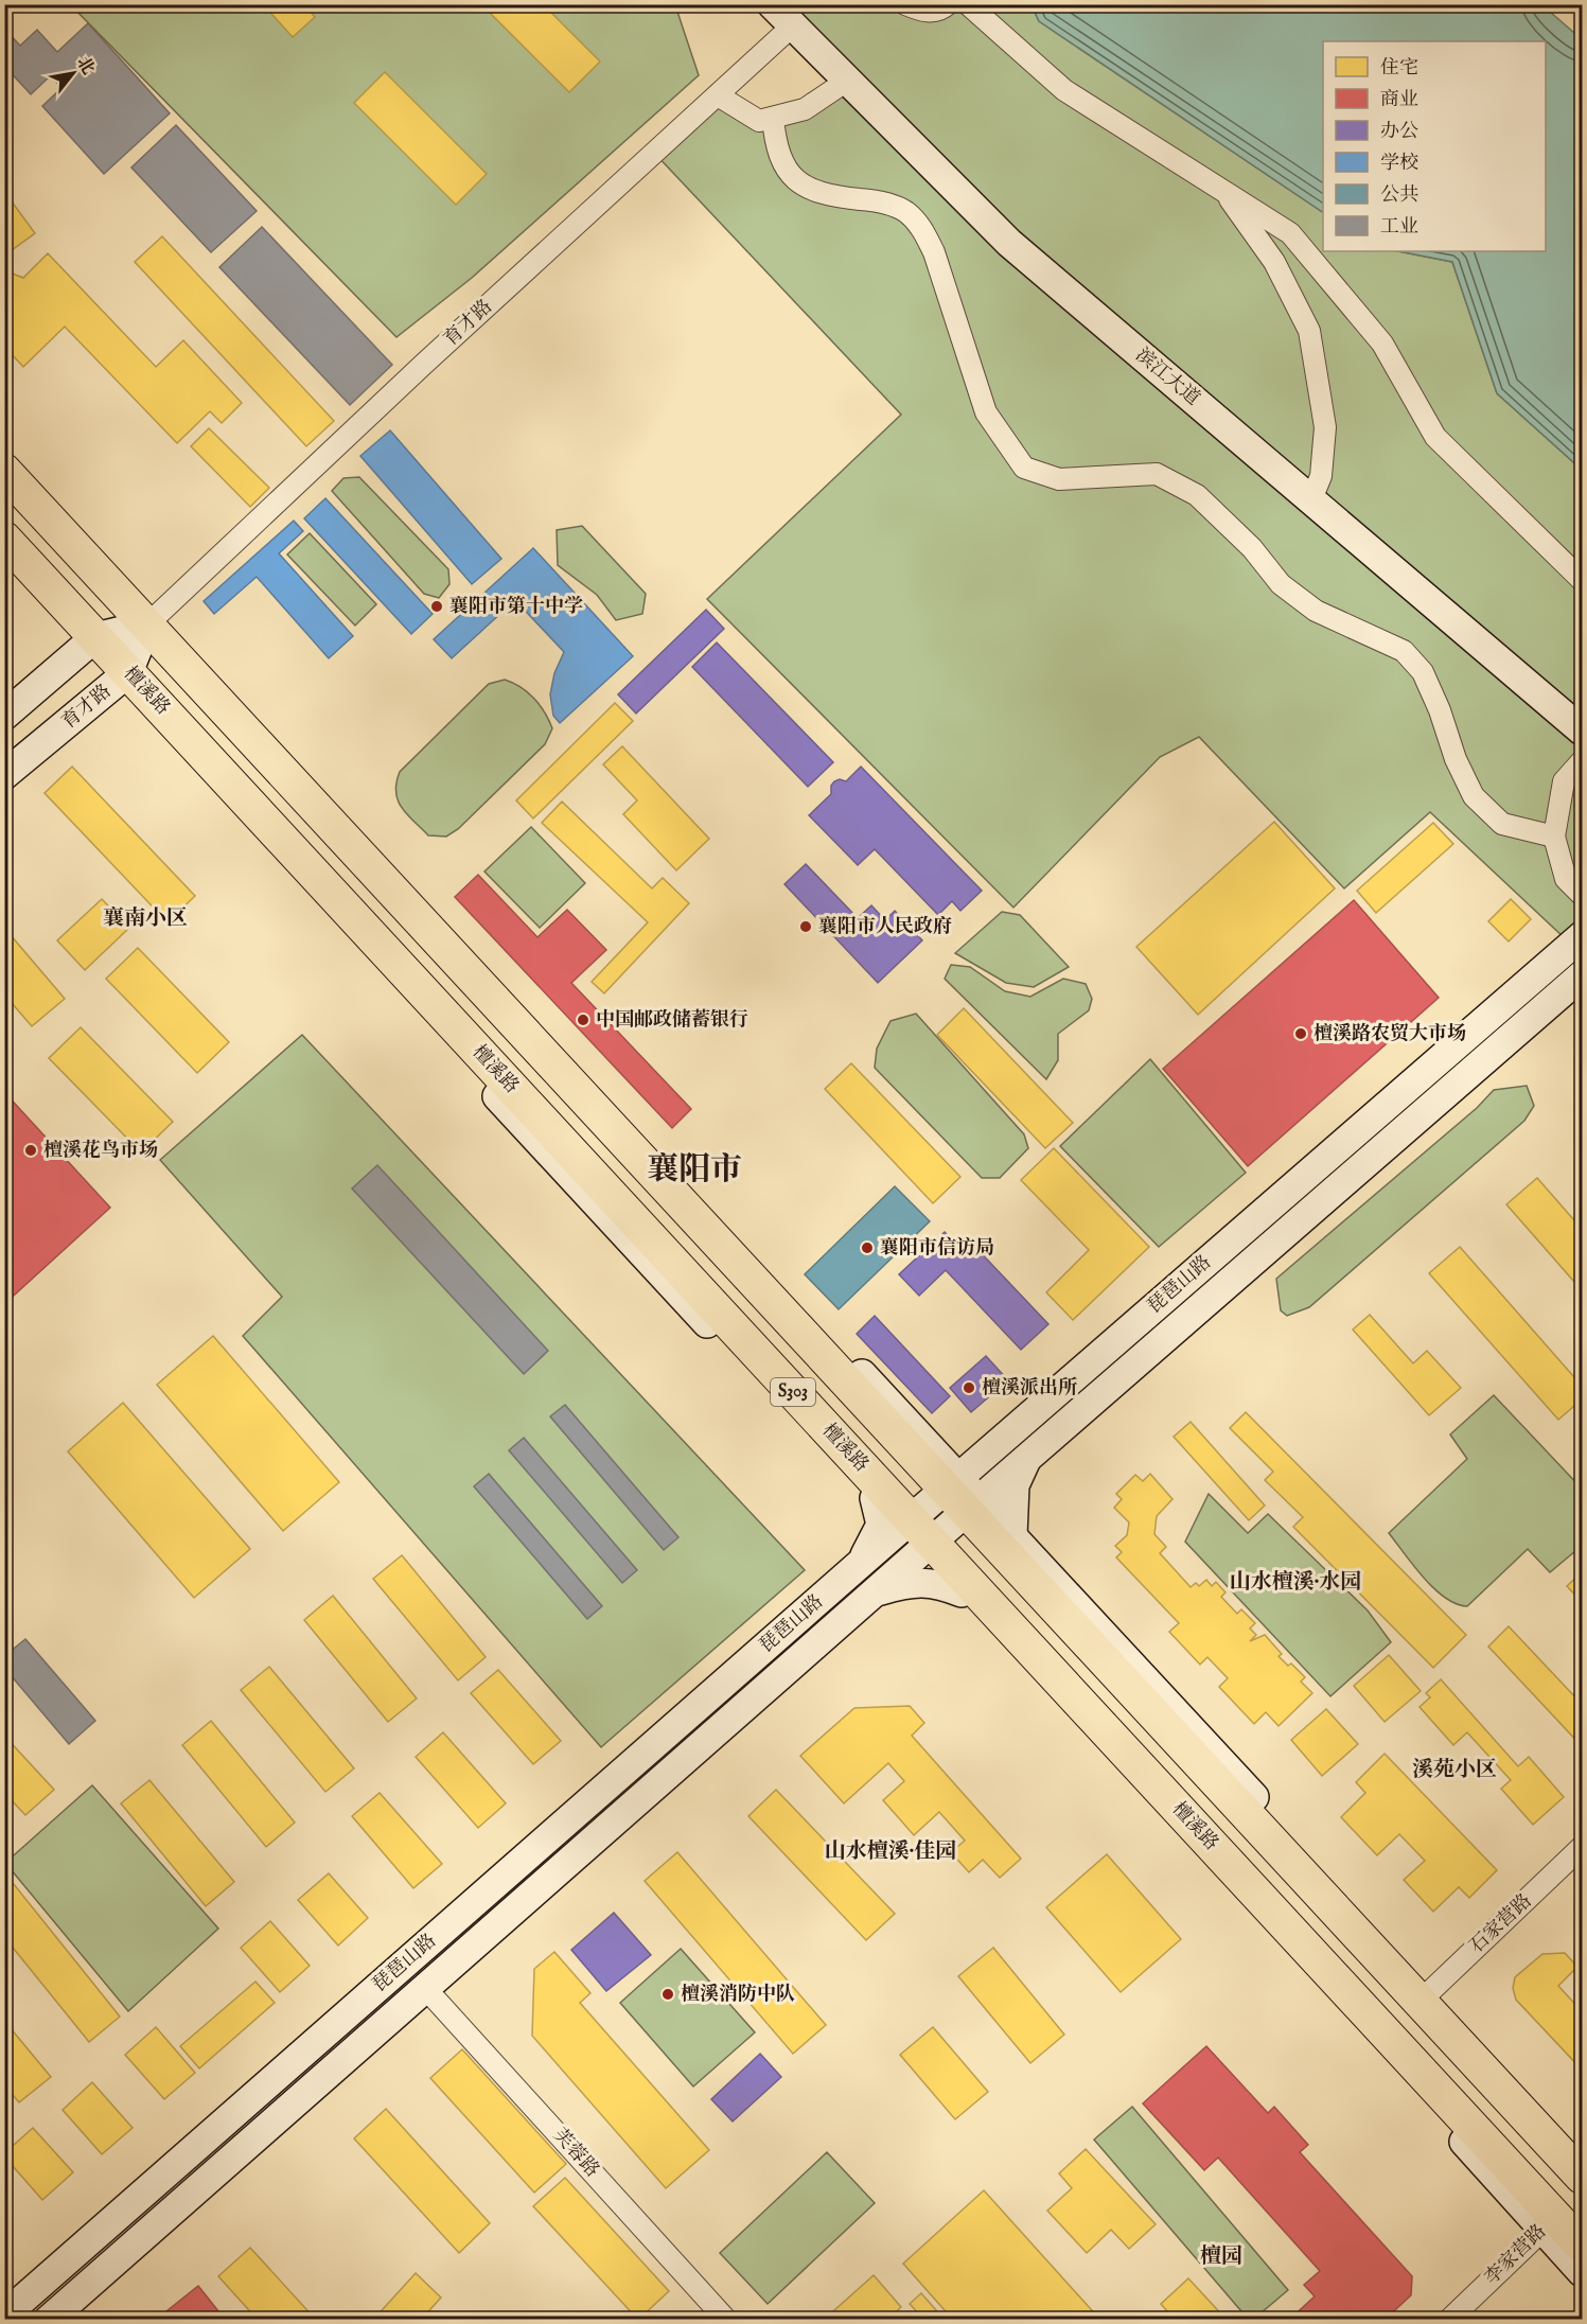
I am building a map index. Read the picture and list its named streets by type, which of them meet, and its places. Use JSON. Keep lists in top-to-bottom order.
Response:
{
  "streets": {
    "main road": ["檀溪路", "S303"],
    "street": [
      "育才路",
      "滨江大道",
      "琵琶山路",
      "石家营路",
      "芙蓉路",
      "李家营路"
    ]
  },
  "crossings": [
    ["育才路", "滨江大道"],
    ["育才路", "檀溪路"],
    ["育才路", "S303"],
    ["檀溪路", "琵琶山路"],
    ["檀溪路", "李家营路"],
    ["琵琶山路", "S303"],
    ["琵琶山路", "芙蓉路"],
    ["S303", "石家营路"]
  ],
  "districts": [
    "襄南小区",
    "襄阳市",
    "山水檀溪·水园",
    "溪苑小区",
    "山水檀溪·佳园",
    "檀园"
  ],
  "places": [
    "襄阳市第十中学",
    "襄阳市人民政府",
    "中国邮政储蓄银行",
    "檀溪路农贸大市场",
    "檀溪花鸟市场",
    "襄阳市信访局",
    "檀溪派出所",
    "檀溪消防中队"
  ],
  "legend": [
    "住宅",
    "商业",
    "办公",
    "学校",
    "公共",
    "工业"
  ],
  "north": "top right"
}
